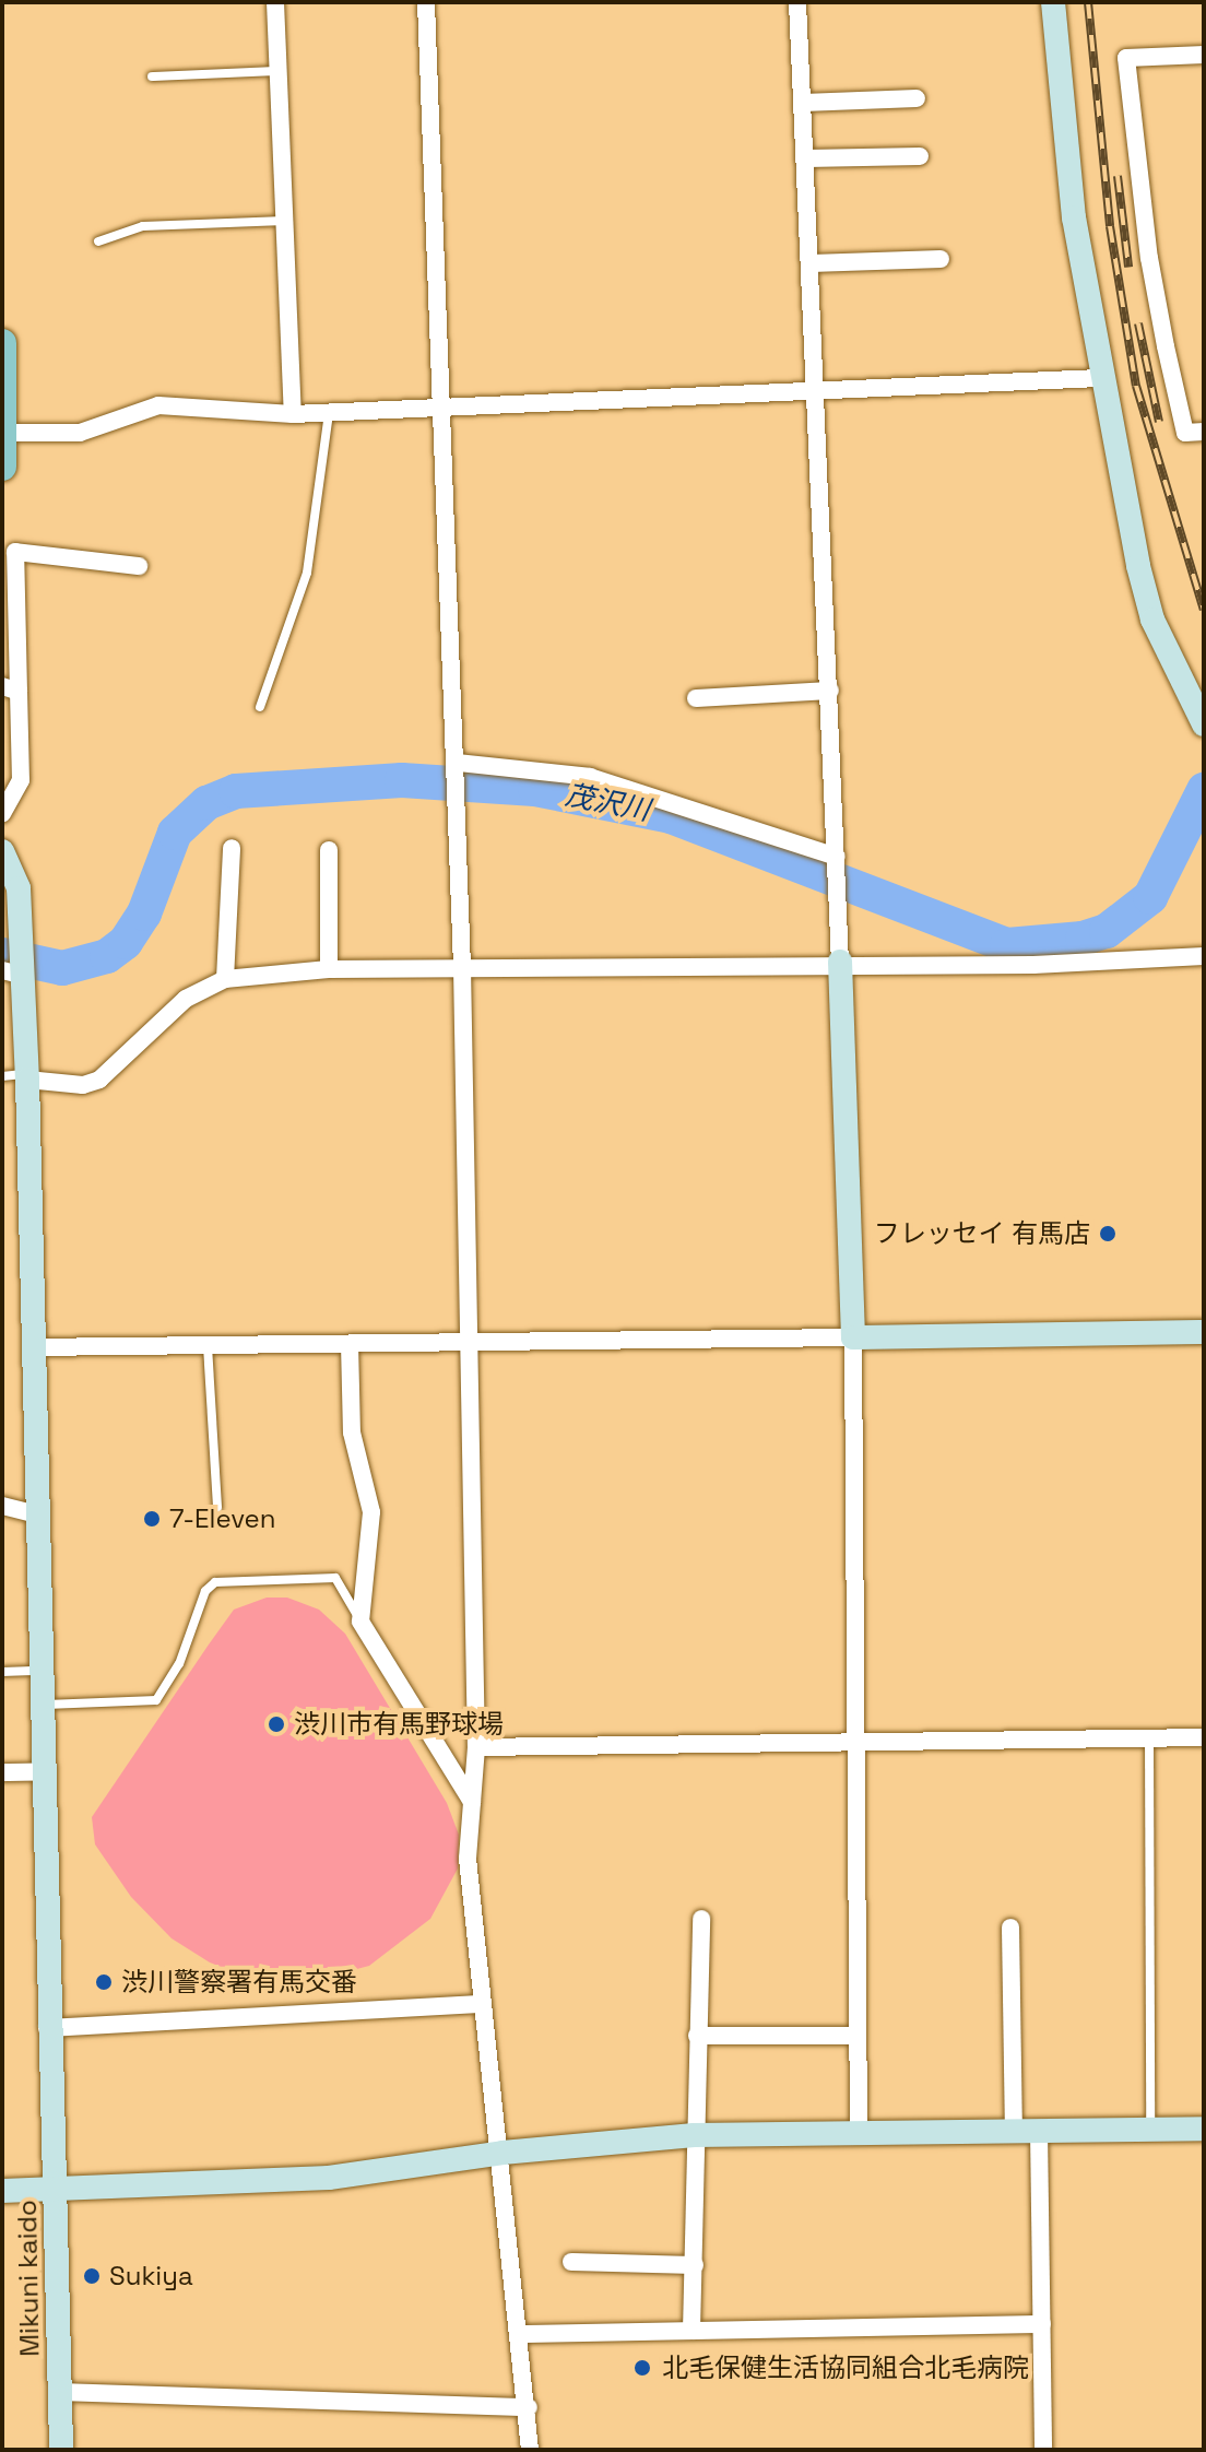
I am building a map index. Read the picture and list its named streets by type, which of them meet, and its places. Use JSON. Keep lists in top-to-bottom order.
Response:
{
  "streets": {
    "street": ["Mikuni kaido"]
  },
  "water": ["茂沢川"],
  "places": [
    "フレッセイ 有馬店",
    "7-Eleven",
    "渋川市有馬野球場",
    "渋川警察署有馬交番",
    "Sukiya",
    "北毛保健生活協同組合北毛病院"
  ]
}
